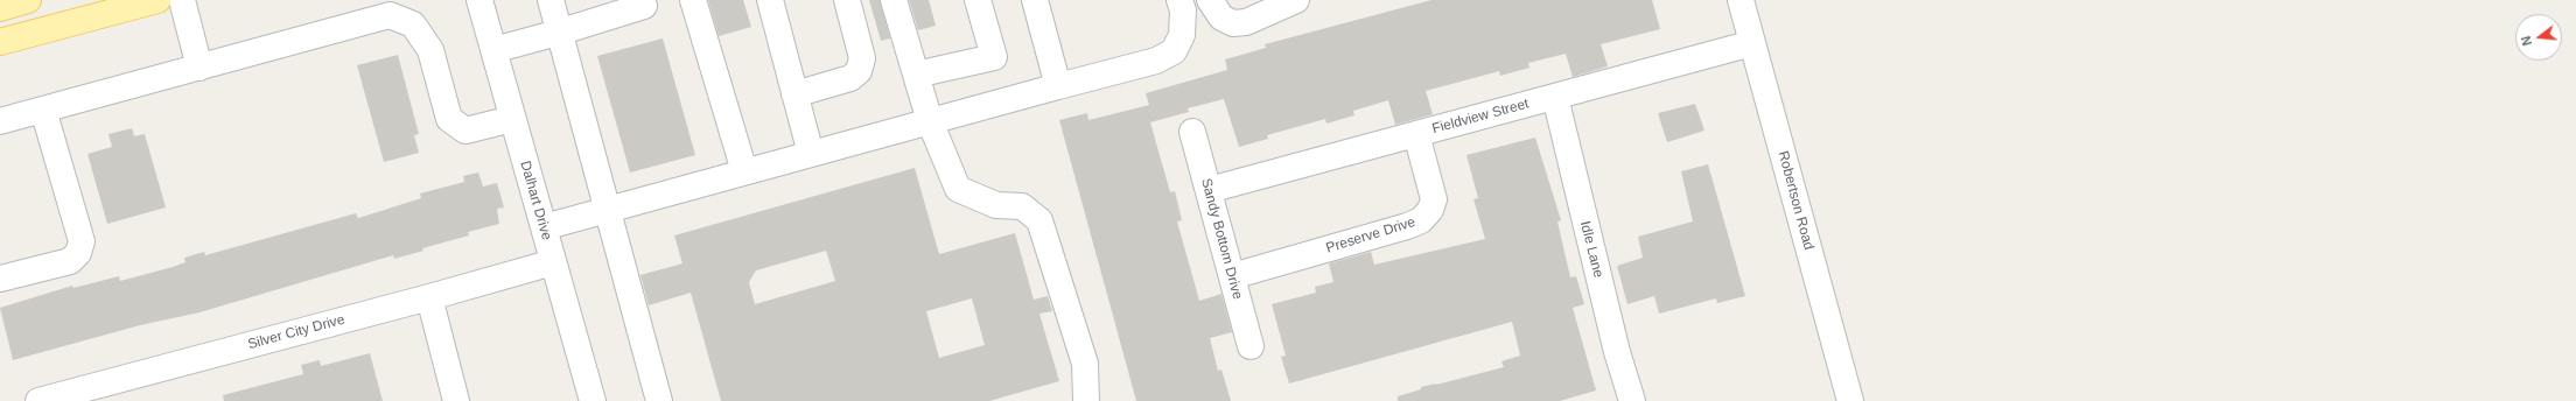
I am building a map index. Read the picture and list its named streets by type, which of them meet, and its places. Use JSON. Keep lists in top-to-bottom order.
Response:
{
  "streets": {
    "street": [
      "Fieldview Street",
      "Dalhart Drive",
      "Robertson Road",
      "Preserve Drive",
      "Sandy Bottom Drive",
      "Idle Lane",
      "Silver City Drive"
    ]
  },
  "crossings": [
    ["Fieldview Street", "Robertson Road"],
    ["Fieldview Street", "Preserve Drive"],
    ["Fieldview Street", "Sandy Bottom Drive"],
    ["Fieldview Street", "Idle Lane"],
    ["Dalhart Drive", "Silver City Drive"],
    ["Preserve Drive", "Sandy Bottom Drive"]
  ],
  "north": "left"
}
